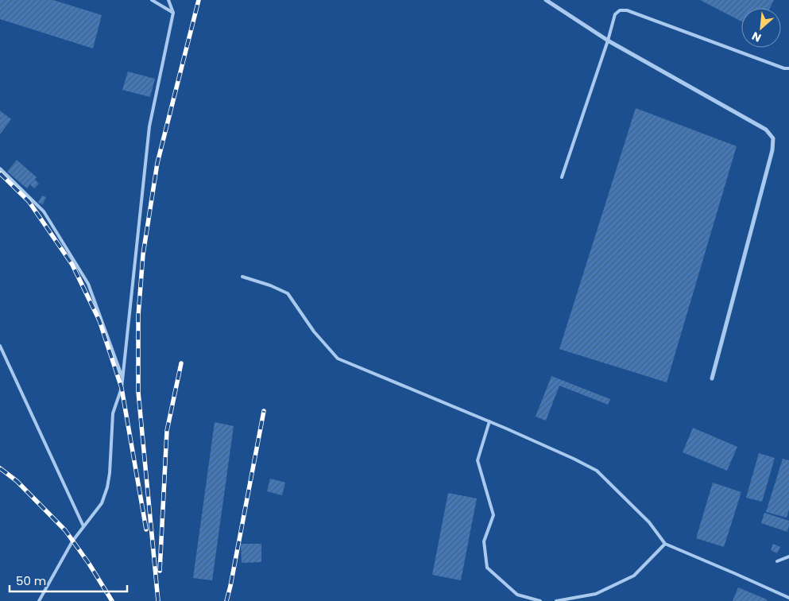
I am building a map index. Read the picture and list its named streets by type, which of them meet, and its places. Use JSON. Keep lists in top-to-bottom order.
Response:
{
  "scale_bar": "50 m",
  "north": "bottom left"
}
